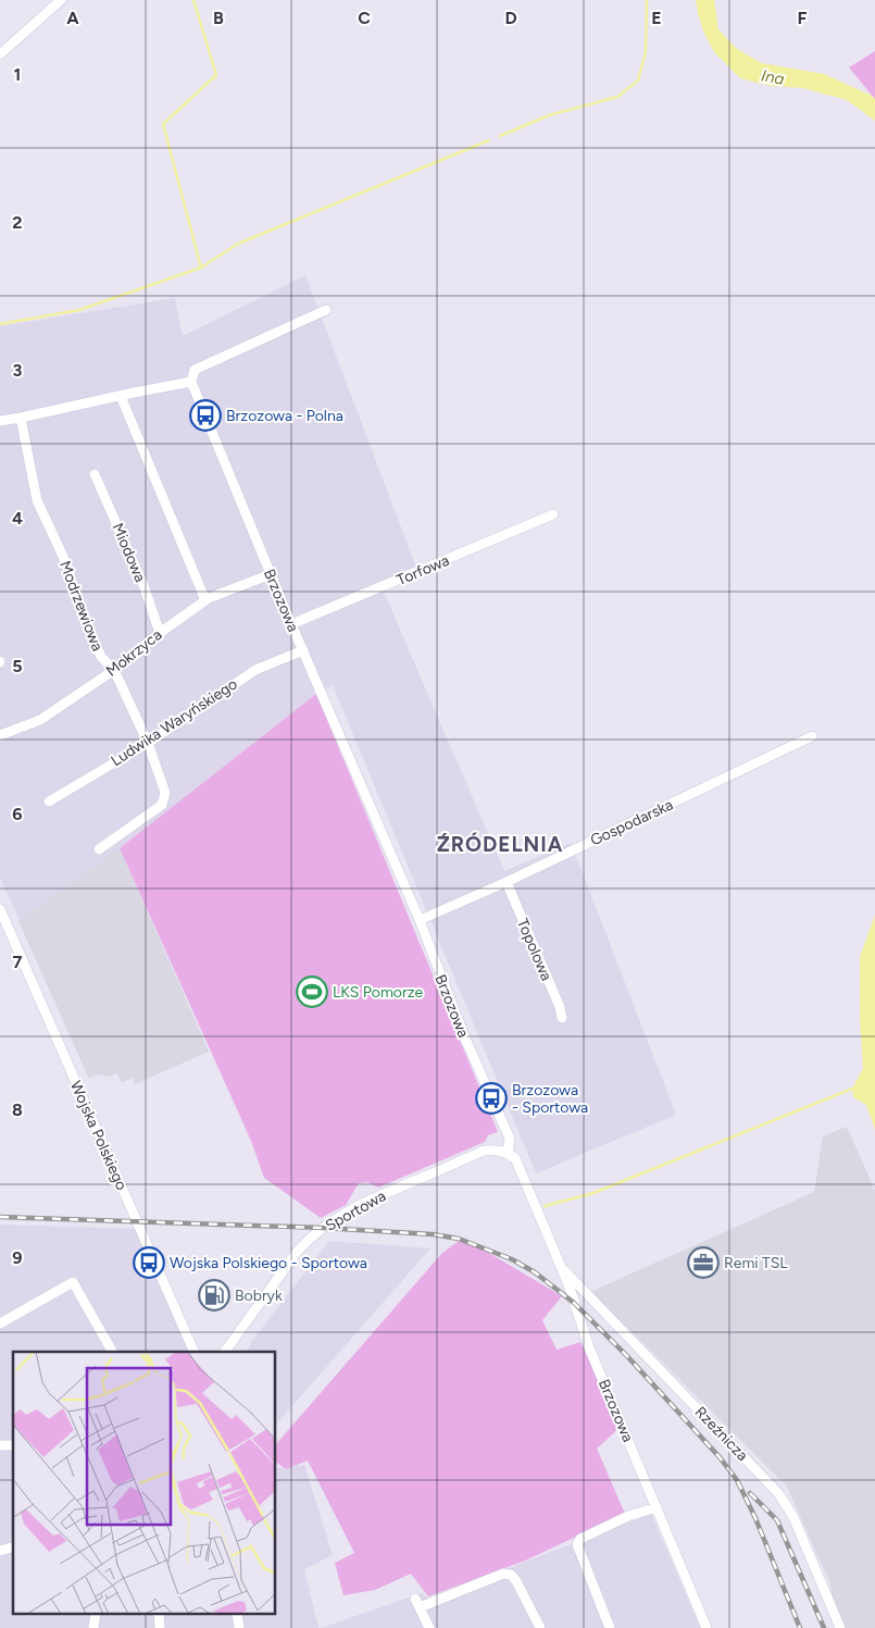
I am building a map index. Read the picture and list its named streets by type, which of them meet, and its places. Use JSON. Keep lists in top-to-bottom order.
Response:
{
  "streets": {
    "street": [
      "Miodowa",
      "Torfowa",
      "Brzozowa",
      "Modrzewiowa",
      "Mokrzyca",
      "Ludwika Waryńskiego",
      "Gospodarska",
      "Topolowa",
      "Wojska Polskiego",
      "Sportowa",
      "Rzeźnicza"
    ]
  },
  "crossings": [
    ["Miodowa", "Mokrzyca"],
    ["Torfowa", "Brzozowa"],
    ["Brzozowa", "Mokrzyca"],
    ["Brzozowa", "Ludwika Waryńskiego"],
    ["Brzozowa", "Gospodarska"],
    ["Brzozowa", "Sportowa"],
    ["Brzozowa", "Rzeźnicza"],
    ["Modrzewiowa", "Mokrzyca"],
    ["Modrzewiowa", "Ludwika Waryńskiego"],
    ["Gospodarska", "Topolowa"]
  ],
  "districts": ["ŹRÓDELNIA"],
  "water": ["Ina"],
  "places": {
    "bus stop": ["Brzozowa - Polna", "Brzozowa - Sportowa", "Wojska Polskiego - Sportowa"],
    "sports": ["LKS Pomorze"],
    "office": ["Remi TSL"],
    "fuel station": ["Bobryk"]
  },
  "grid": {
    "columns": [
      "A",
      "B",
      "C",
      "D",
      "E",
      "F"
    ],
    "rows": [
      "1",
      "2",
      "3",
      "4",
      "5",
      "6",
      "7",
      "8",
      "9"
    ]
  }
}
